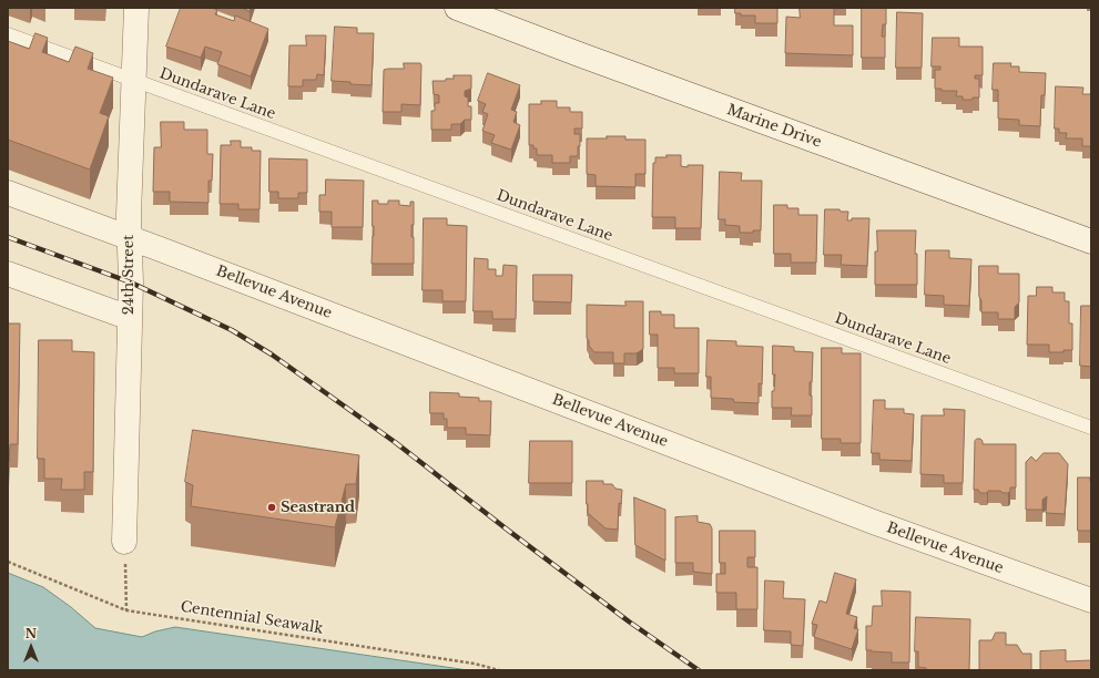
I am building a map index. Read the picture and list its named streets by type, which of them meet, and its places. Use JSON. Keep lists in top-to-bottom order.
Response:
{
  "streets": {
    "street": ["Marine Drive", "24th Street", "Bellevue Avenue"],
    "lane": ["Dundarave Lane"],
    "path": ["Centennial Seawalk"]
  },
  "crossings": [
    ["Dundarave Lane", "24th Street"],
    ["24th Street", "Bellevue Avenue"]
  ],
  "places": ["Seastrand"],
  "north": "top"
}
